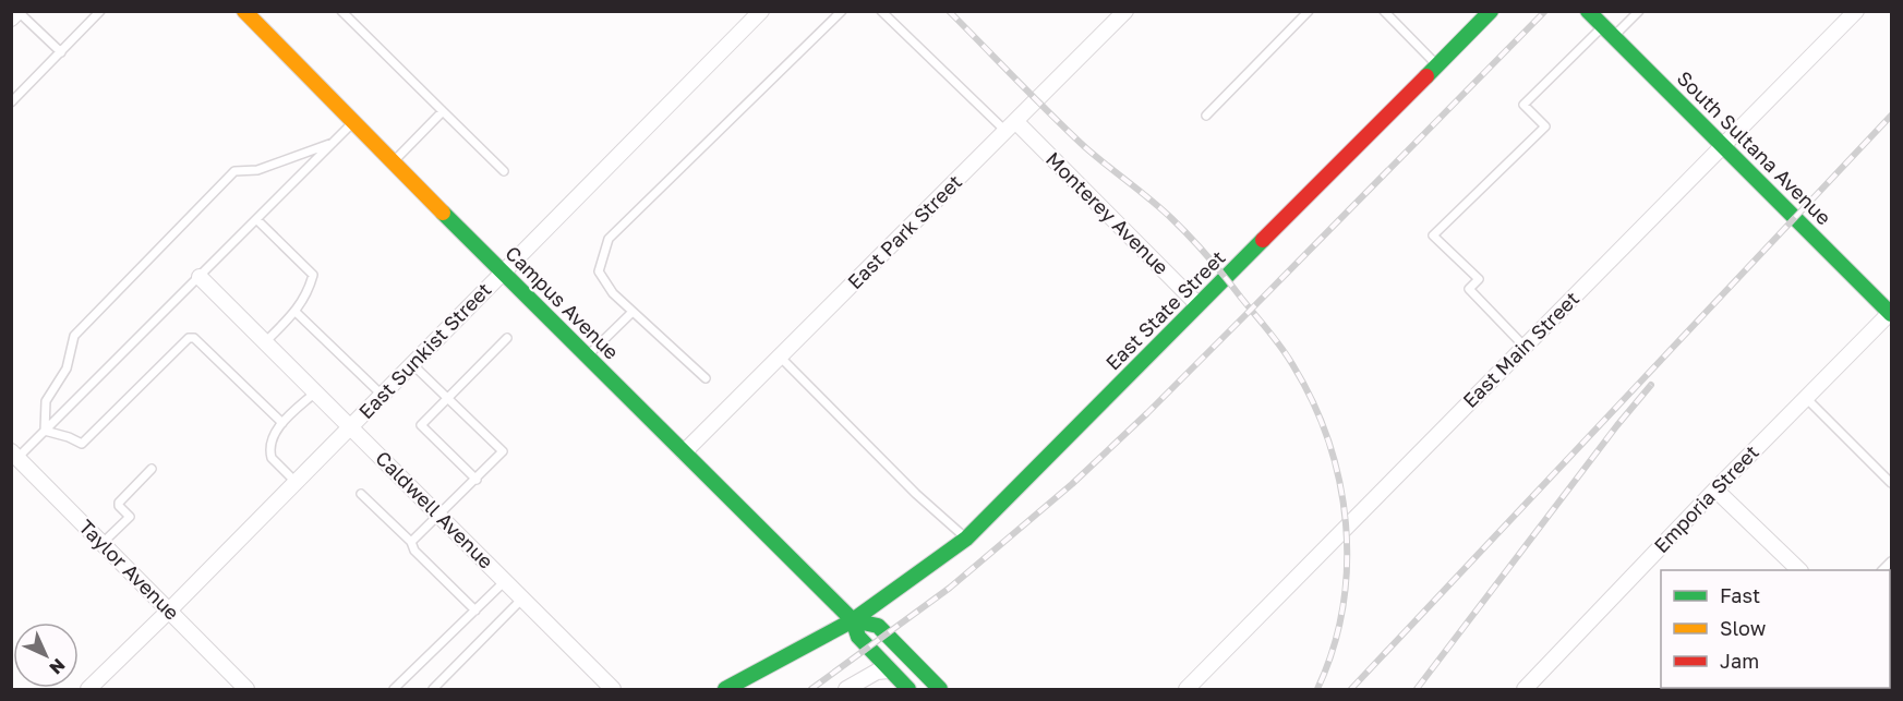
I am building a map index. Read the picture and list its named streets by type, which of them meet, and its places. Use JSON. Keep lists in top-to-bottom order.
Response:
{
  "streets": {
    "street": [
      "South Sultana Avenue",
      "Monterey Avenue",
      "East Park Street",
      "Campus Avenue",
      "East State Street",
      "East Main Street",
      "East Sunkist Street",
      "Emporia Street",
      "Caldwell Avenue",
      "Taylor Avenue"
    ]
  },
  "crossings": [
    ["South Sultana Avenue", "East Main Street"],
    ["South Sultana Avenue", "Emporia Street"],
    ["Monterey Avenue", "East Park Street"],
    ["Monterey Avenue", "East State Street"],
    ["East Park Street", "Campus Avenue"],
    ["Campus Avenue", "East State Street"],
    ["Campus Avenue", "East Sunkist Street"],
    ["East Sunkist Street", "Caldwell Avenue"],
    ["East Sunkist Street", "Taylor Avenue"]
  ],
  "legend": ["Fast", "Slow", "Jam"],
  "north": "bottom right"
}
